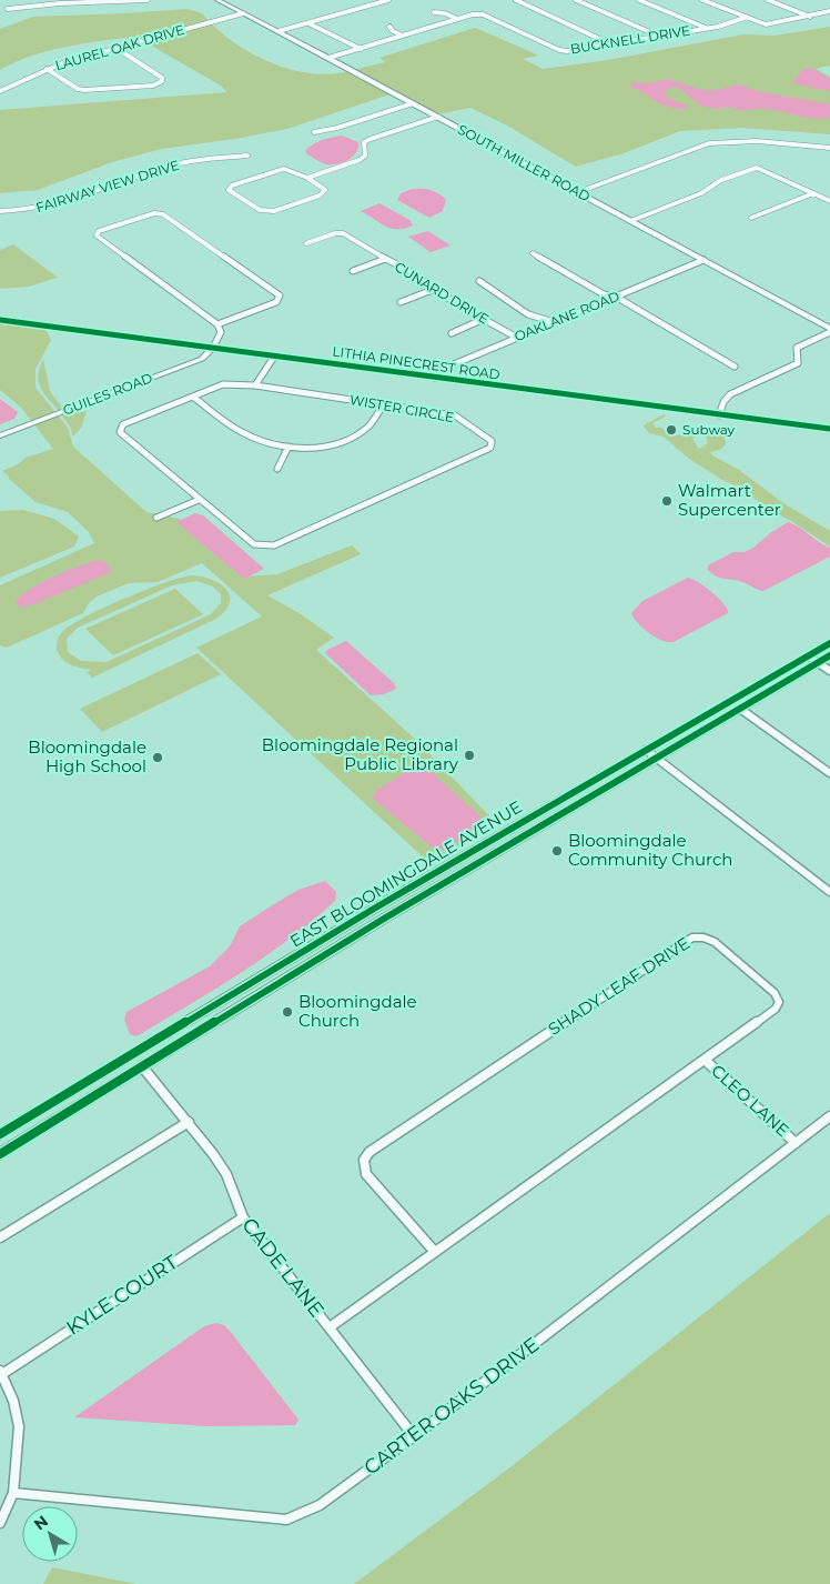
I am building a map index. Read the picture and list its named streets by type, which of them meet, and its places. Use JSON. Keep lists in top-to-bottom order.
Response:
{
  "streets": {
    "main road": [
      "SOUTH MILLER ROAD",
      "LITHIA PINECREST ROAD",
      "GUILES ROAD",
      "EAST BLOOMINGDALE AVENUE"
    ],
    "street": [
      "BUCKNELL DRIVE",
      "LAUREL OAK DRIVE",
      "FAIRWAY VIEW DRIVE",
      "CUNARD DRIVE",
      "OAKLANE ROAD",
      "WISTER CIRCLE",
      "SHADY LEAF DRIVE",
      "CLEO LANE",
      "CADE LANE",
      "KYLE COURT",
      "CARTER OAKS DRIVE"
    ]
  },
  "crossings": [
    ["BUCKNELL DRIVE", "SOUTH MILLER ROAD"],
    ["LAUREL OAK DRIVE", "SOUTH MILLER ROAD"],
    ["SOUTH MILLER ROAD", "OAKLANE ROAD"],
    ["CUNARD DRIVE", "OAKLANE ROAD"],
    ["OAKLANE ROAD", "LITHIA PINECREST ROAD"],
    ["LITHIA PINECREST ROAD", "GUILES ROAD"],
    ["EAST BLOOMINGDALE AVENUE", "CADE LANE"],
    ["SHADY LEAF DRIVE", "CLEO LANE"],
    ["SHADY LEAF DRIVE", "CADE LANE"],
    ["CLEO LANE", "CARTER OAKS DRIVE"],
    ["CADE LANE", "KYLE COURT"],
    ["CADE LANE", "CARTER OAKS DRIVE"]
  ],
  "places": [
    "Subway",
    "Walmart Supercenter",
    "Bloomingdale Regional Public Library",
    "Bloomingdale High School",
    "Bloomingdale Community Church",
    "Bloomingdale Church"
  ],
  "north": "top left"
}
